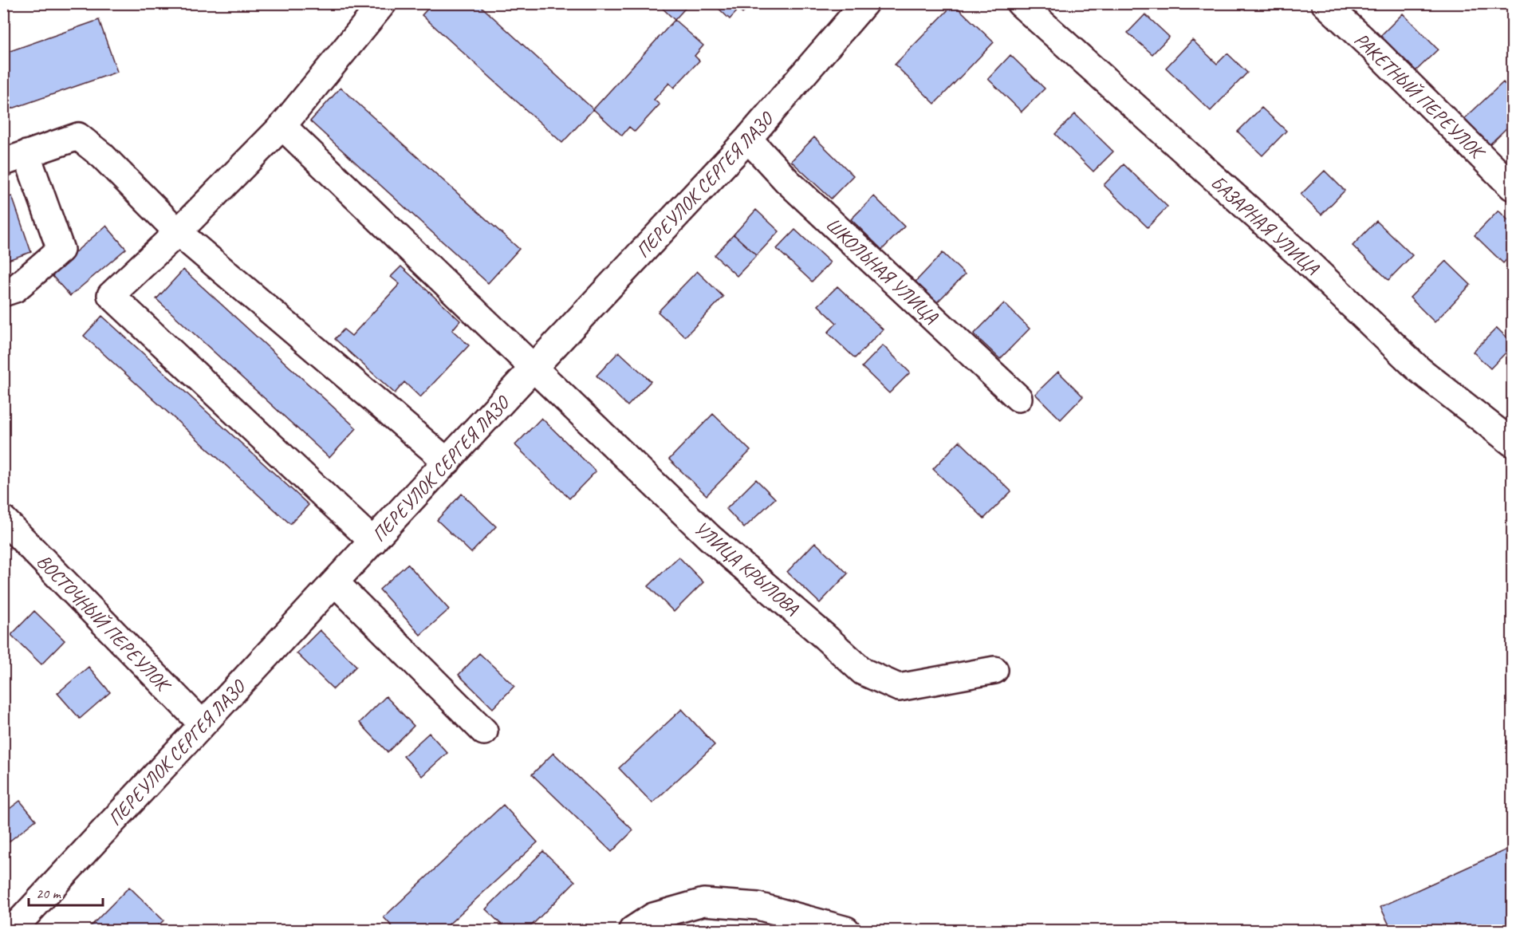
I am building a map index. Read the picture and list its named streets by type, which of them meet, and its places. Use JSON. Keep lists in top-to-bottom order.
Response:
{
  "streets": {
    "street": [
      "РАКЕТНЫЙ ПЕРЕУЛОК",
      "ПЕРЕУЛОК СЕРГЕЯ ЛАЗО",
      "БАЗАРНАЯ УЛИЦА",
      "ШКОЛЬНАЯ УЛИЦА",
      "УЛИЦА КРЫЛОВА",
      "ВОСТОЧНЫЙ ПЕРЕУЛОК"
    ]
  },
  "crossings": [
    ["ПЕРЕУЛОК СЕРГЕЯ ЛАЗО", "ШКОЛЬНАЯ УЛИЦА"],
    ["ПЕРЕУЛОК СЕРГЕЯ ЛАЗО", "УЛИЦА КРЫЛОВА"],
    ["ПЕРЕУЛОК СЕРГЕЯ ЛАЗО", "ВОСТОЧНЫЙ ПЕРЕУЛОК"]
  ],
  "scale_bar": "20 m"
}
